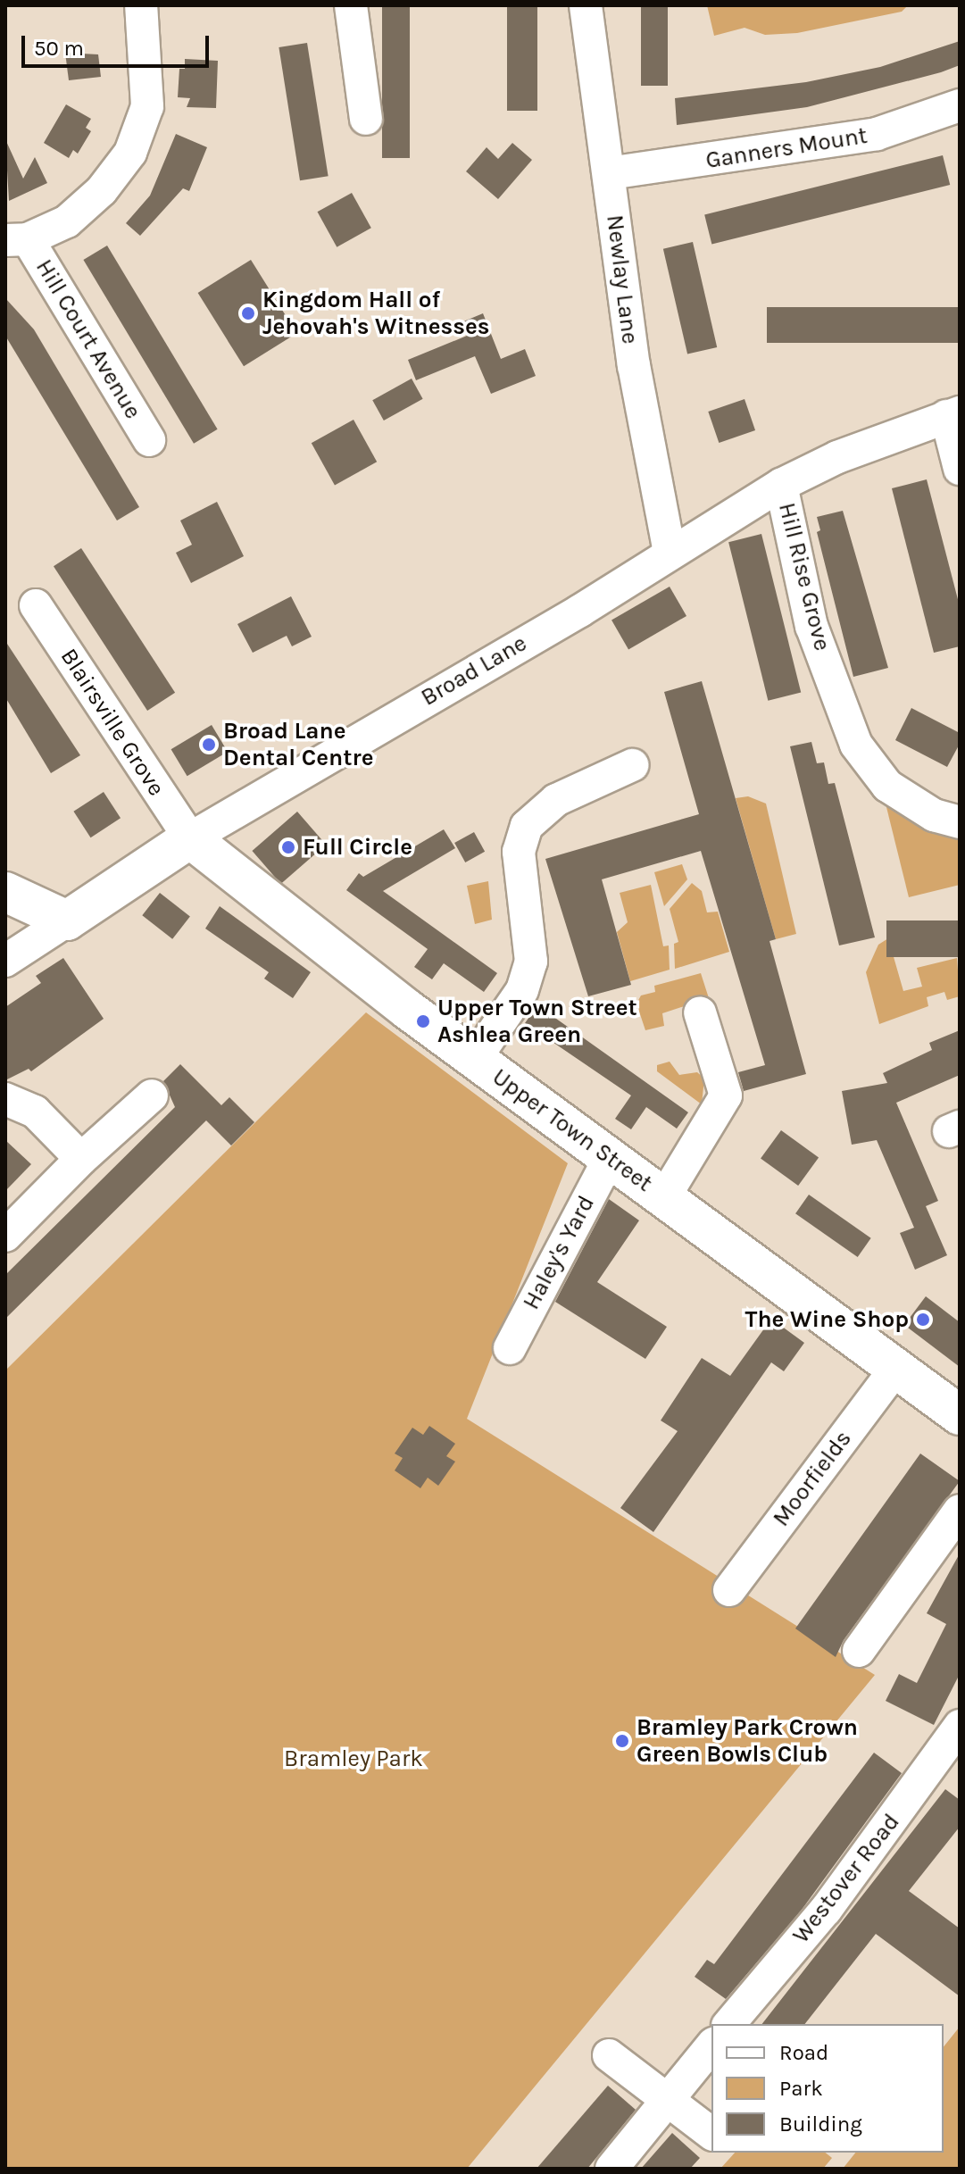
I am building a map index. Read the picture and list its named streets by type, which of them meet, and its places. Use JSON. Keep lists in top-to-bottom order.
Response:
{
  "streets": {
    "main road": ["Broad Lane", "Upper Town Street"],
    "street": [
      "Ganners Mount",
      "Newlay Lane",
      "Hill Court Avenue",
      "Hill Rise Grove",
      "Blairsville Grove",
      "Haley's Yard",
      "Moorfields",
      "Westover Road"
    ]
  },
  "crossings": [
    ["Ganners Mount", "Newlay Lane"],
    ["Newlay Lane", "Broad Lane"],
    ["Hill Rise Grove", "Broad Lane"],
    ["Broad Lane", "Blairsville Grove"],
    ["Broad Lane", "Upper Town Street"],
    ["Blairsville Grove", "Upper Town Street"],
    ["Upper Town Street", "Haley's Yard"],
    ["Upper Town Street", "Moorfields"]
  ],
  "parks": ["Bramley Park"],
  "places": [
    "Kingdom Hall of Jehovah's Witnesses",
    "Broad Lane Dental Centre",
    "Full Circle",
    "Upper Town Street Ashlea Green",
    "The Wine Shop",
    "Bramley Park Crown Green Bowls Club"
  ],
  "legend": ["Road", "Park", "Building"],
  "scale_bar": "50 m"
}
